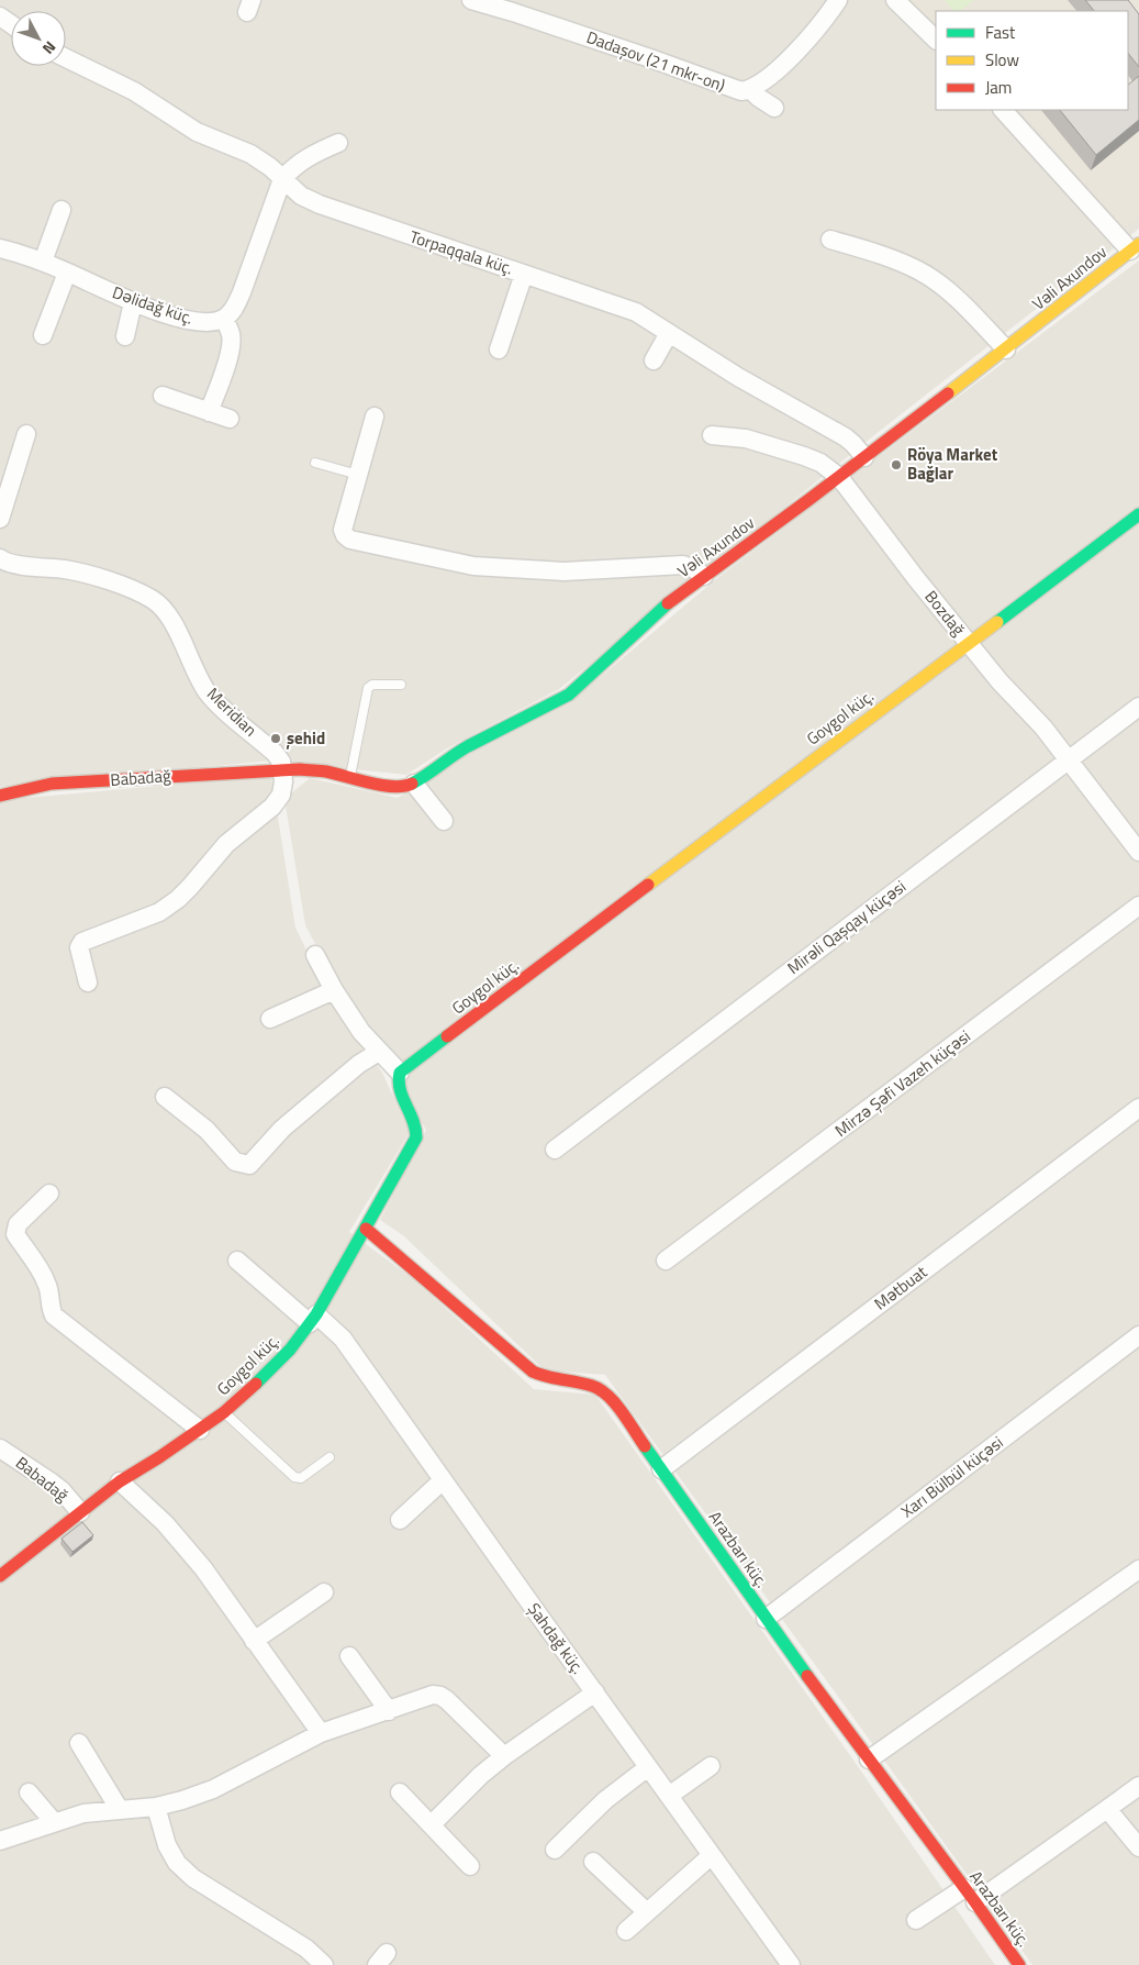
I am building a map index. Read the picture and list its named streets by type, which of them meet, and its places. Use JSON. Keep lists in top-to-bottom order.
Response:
{
  "streets": {
    "street": [
      "Dadaşov (21 mkr-on)",
      "Torpaqqala küç.",
      "Vəli Axundov",
      "Dəlidağ küç.",
      "Bozdağ",
      "Meridian",
      "Goygol küç.",
      "Babadağ",
      "Mirəli Qaşqay küçəsi",
      "Mirzə Şəfi Vazeh küçəsi",
      "Mətbuat",
      "Xarı Bülbül küçəsi",
      "Arazbarı küç.",
      "Şahdağ küç."
    ]
  },
  "crossings": [
    ["Torpaqqala küç.", "Vəli Axundov"],
    ["Vəli Axundov", "Bozdağ"],
    ["Bozdağ", "Goygol küç."],
    ["Bozdağ", "Mirəli Qaşqay küçəsi"],
    ["Meridian", "Babadağ"],
    ["Goygol küç.", "Babadağ"],
    ["Goygol küç.", "Arazbarı küç."],
    ["Goygol küç.", "Şahdağ küç."],
    ["Mətbuat", "Arazbarı küç."],
    ["Xarı Bülbül küçəsi", "Arazbarı küç."]
  ],
  "places": ["Röya Market Bağlar", "şehid"],
  "legend": ["Fast", "Slow", "Jam"],
  "north": "bottom right"
}
